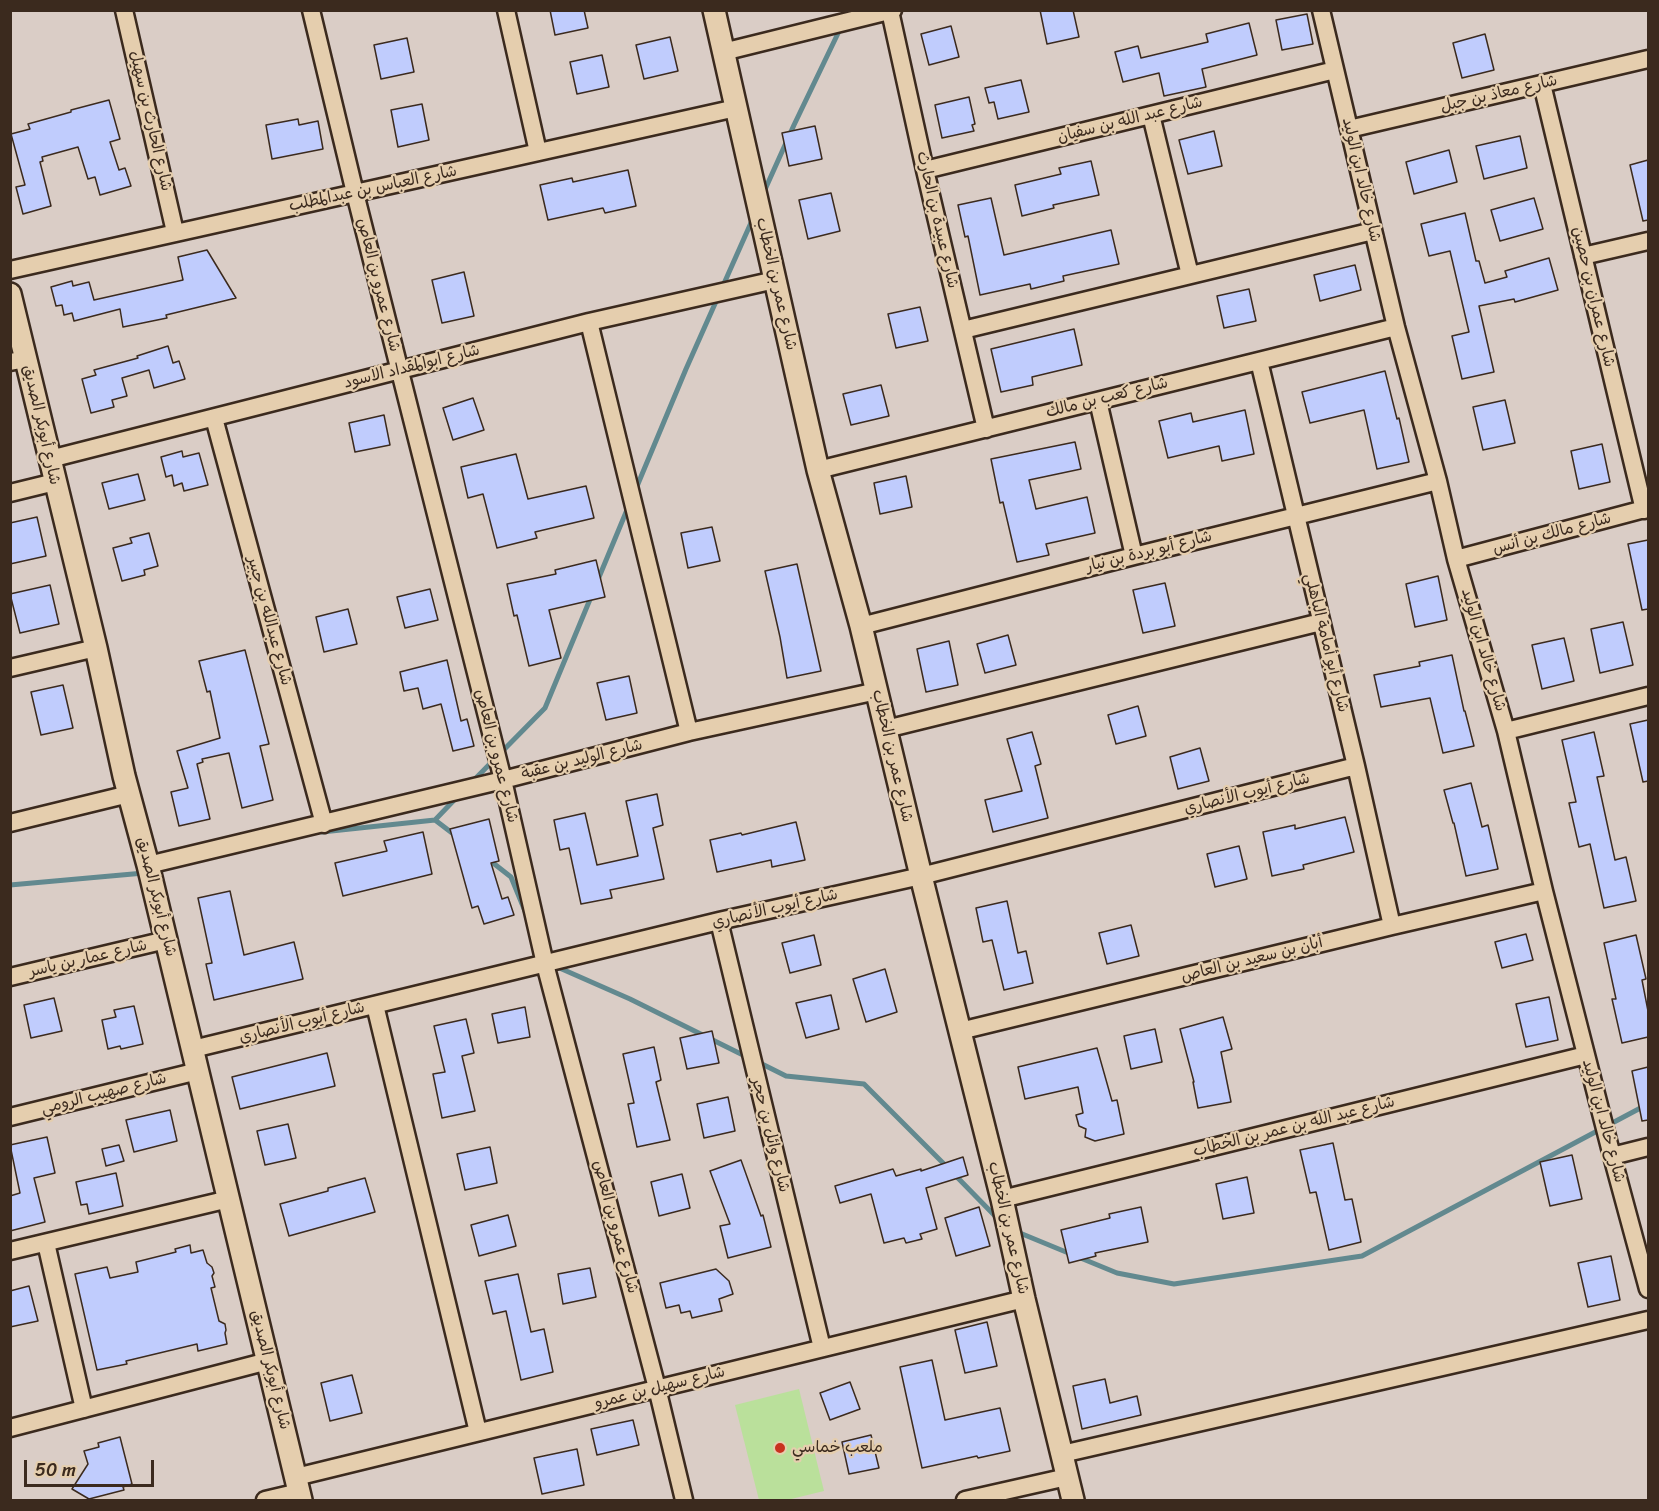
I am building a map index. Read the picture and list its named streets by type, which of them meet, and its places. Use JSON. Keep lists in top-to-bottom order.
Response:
{
  "streets": {
    "street": [
      "شارع معاذ بن جبل",
      "شارع عبد الله بن سفيان",
      "شارع الحارث بن سهيل",
      "شارع خالد ابن الوليد",
      "شارع العباس بن عبدالمطلب",
      "شارع عبيدة بن الحارث",
      "شارع عمر بن الخطاب",
      "شارع عمرو بن العاص",
      "شارع عمران بن حصين",
      "شارع ابوالمقداد الاسود",
      "شارع كعب بن مالك",
      "شارع أبوبكر الصديق",
      "شارع مالك بن أنس",
      "شارع أبو بردة بن نيار",
      "شارع عبدالله بن جبير",
      "شارع أبو أمامة الباهلي",
      "شارع الوليد بن عقبة",
      "شارع أيوب الأنصاري",
      "شارع عمار بن ياسر",
      "أبان بن سعيد بن العاص",
      "شارع صهيب الرومي",
      "شارع عبد الله بن عمر بن الخطاب",
      "شارع وائل بن حجر",
      "شارع سهيل بن عمرو"
    ]
  },
  "crossings": [
    ["شارع معاذ بن جبل", "شارع خالد ابن الوليد"],
    ["شارع معاذ بن جبل", "شارع عمران بن حصين"],
    ["شارع عبد الله بن سفيان", "شارع خالد ابن الوليد"],
    ["شارع عبد الله بن سفيان", "شارع عبيدة بن الحارث"],
    ["شارع الحارث بن سهيل", "شارع العباس بن عبدالمطلب"],
    ["شارع خالد ابن الوليد", "شارع كعب بن مالك"],
    ["شارع خالد ابن الوليد", "شارع مالك بن أنس"],
    ["شارع خالد ابن الوليد", "شارع أبو بردة بن نيار"],
    ["شارع خالد ابن الوليد", "أبان بن سعيد بن العاص"],
    ["شارع خالد ابن الوليد", "شارع عبد الله بن عمر بن الخطاب"],
    ["شارع العباس بن عبدالمطلب", "شارع عمر بن الخطاب"],
    ["شارع العباس بن عبدالمطلب", "شارع عمرو بن العاص"],
    ["شارع عبيدة بن الحارث", "شارع كعب بن مالك"],
    ["شارع عمر بن الخطاب", "شارع ابوالمقداد الاسود"],
    ["شارع عمر بن الخطاب", "شارع كعب بن مالك"],
    ["شارع عمر بن الخطاب", "شارع أبو بردة بن نيار"],
    ["شارع عمر بن الخطاب", "شارع الوليد بن عقبة"],
    ["شارع عمر بن الخطاب", "شارع أيوب الأنصاري"],
    ["شارع عمر بن الخطاب", "أبان بن سعيد بن العاص"],
    ["شارع عمر بن الخطاب", "شارع عبد الله بن عمر بن الخطاب"],
    ["شارع عمر بن الخطاب", "شارع سهيل بن عمرو"],
    ["شارع عمرو بن العاص", "شارع ابوالمقداد الاسود"],
    ["شارع عمرو بن العاص", "شارع الوليد بن عقبة"],
    ["شارع عمرو بن العاص", "شارع أيوب الأنصاري"],
    ["شارع عمرو بن العاص", "شارع سهيل بن عمرو"],
    ["شارع عمران بن حصين", "شارع مالك بن أنس"],
    ["شارع ابوالمقداد الاسود", "شارع أبوبكر الصديق"],
    ["شارع ابوالمقداد الاسود", "شارع عبدالله بن جبير"],
    ["شارع كعب بن مالك", "شارع أبو أمامة الباهلي"],
    ["شارع أبوبكر الصديق", "شارع الوليد بن عقبة"],
    ["شارع أبوبكر الصديق", "شارع أيوب الأنصاري"],
    ["شارع أبوبكر الصديق", "شارع عمار بن ياسر"],
    ["شارع أبوبكر الصديق", "شارع صهيب الرومي"],
    ["شارع أبوبكر الصديق", "شارع سهيل بن عمرو"],
    ["شارع أبو بردة بن نيار", "شارع أبو أمامة الباهلي"],
    ["شارع عبدالله بن جبير", "شارع الوليد بن عقبة"],
    ["شارع أبو أمامة الباهلي", "شارع أيوب الأنصاري"],
    ["شارع أبو أمامة الباهلي", "أبان بن سعيد بن العاص"],
    ["شارع أيوب الأنصاري", "شارع وائل بن حجر"],
    ["شارع وائل بن حجر", "شارع سهيل بن عمرو"]
  ],
  "places": ["ملعب خماسي"],
  "scale_bar": "50 m"
}
